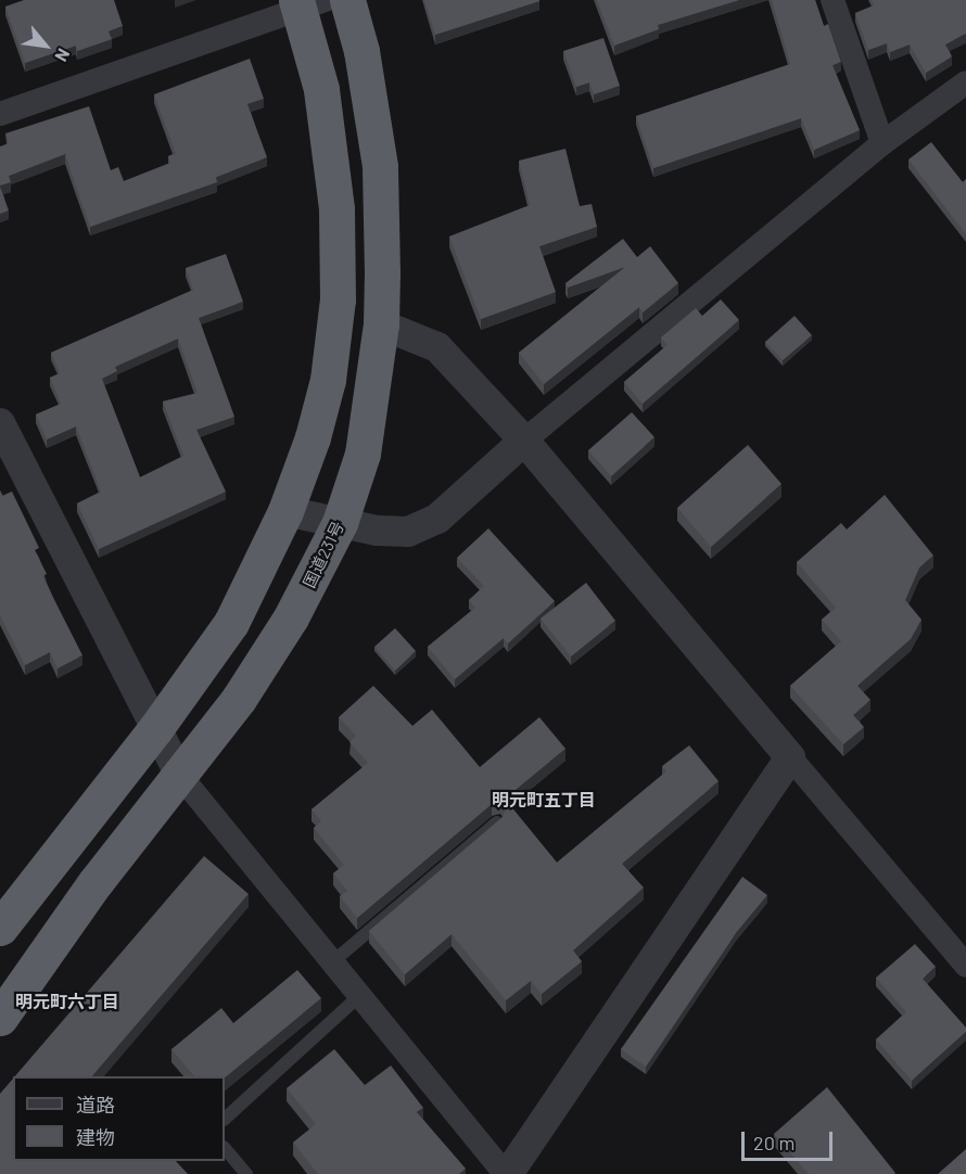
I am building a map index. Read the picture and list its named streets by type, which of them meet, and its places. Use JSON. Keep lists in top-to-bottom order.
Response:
{
  "streets": {
    "highway": ["国道231号"]
  },
  "districts": ["明元町五丁目", "明元町六丁目"],
  "legend": ["道路", "建物"],
  "scale_bar": "20 m",
  "north": "bottom right"
}
